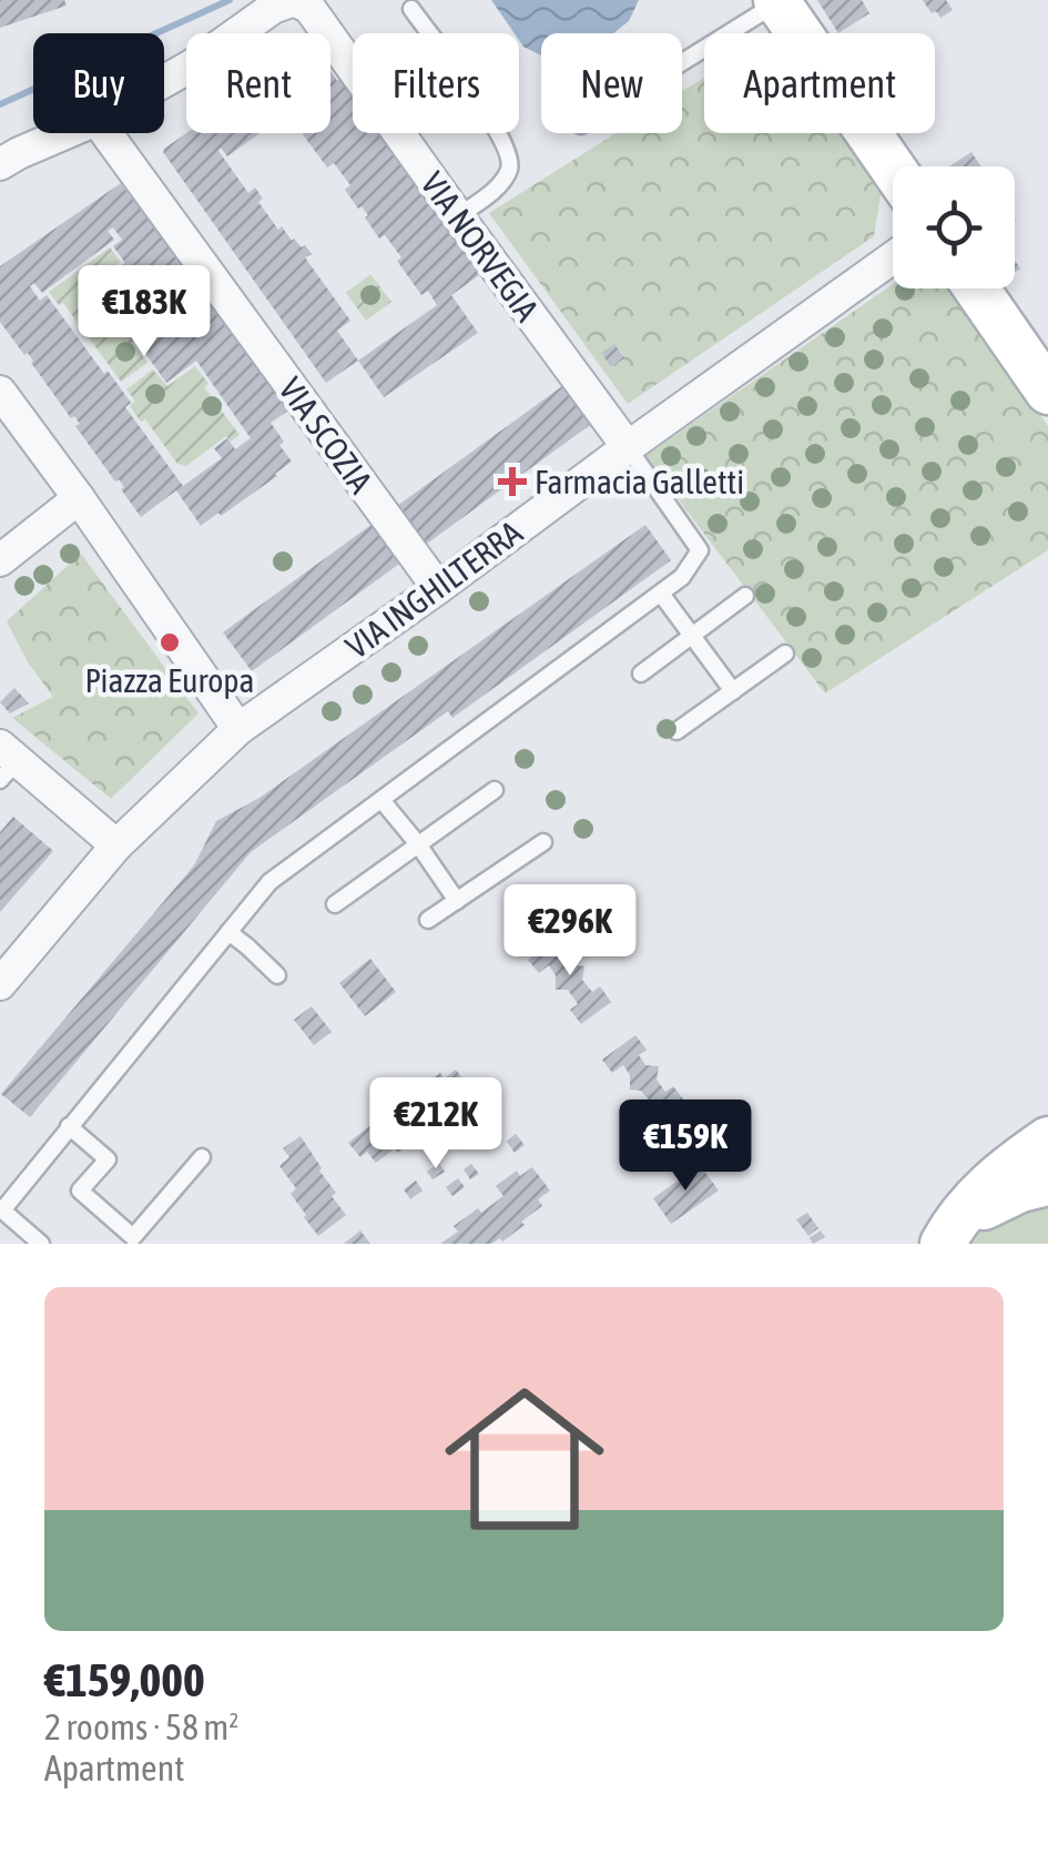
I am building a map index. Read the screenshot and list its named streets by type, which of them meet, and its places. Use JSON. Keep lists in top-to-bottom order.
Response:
{
  "streets": {
    "street": ["VIA NORVEGIA", "VIA SCOZIA", "VIA INGHILTERRA"]
  },
  "crossings": [
    ["VIA NORVEGIA", "VIA INGHILTERRA"],
    ["VIA SCOZIA", "VIA INGHILTERRA"]
  ],
  "places": {
    "health": ["Farmacia Galletti"],
    "other": ["Piazza Europa"]
  },
  "page": {
    "chip": [
      "Buy",
      "Rent",
      "Filters",
      "New",
      "Apartment"
    ],
    "price": [
      "€183K",
      "€296K",
      "€212K",
      "€159K"
    ],
    "list": [
      {
        "name": "€159,000",
        "note": "2 rooms · 58 m² · Apartment"
      }
    ]
  }
}
